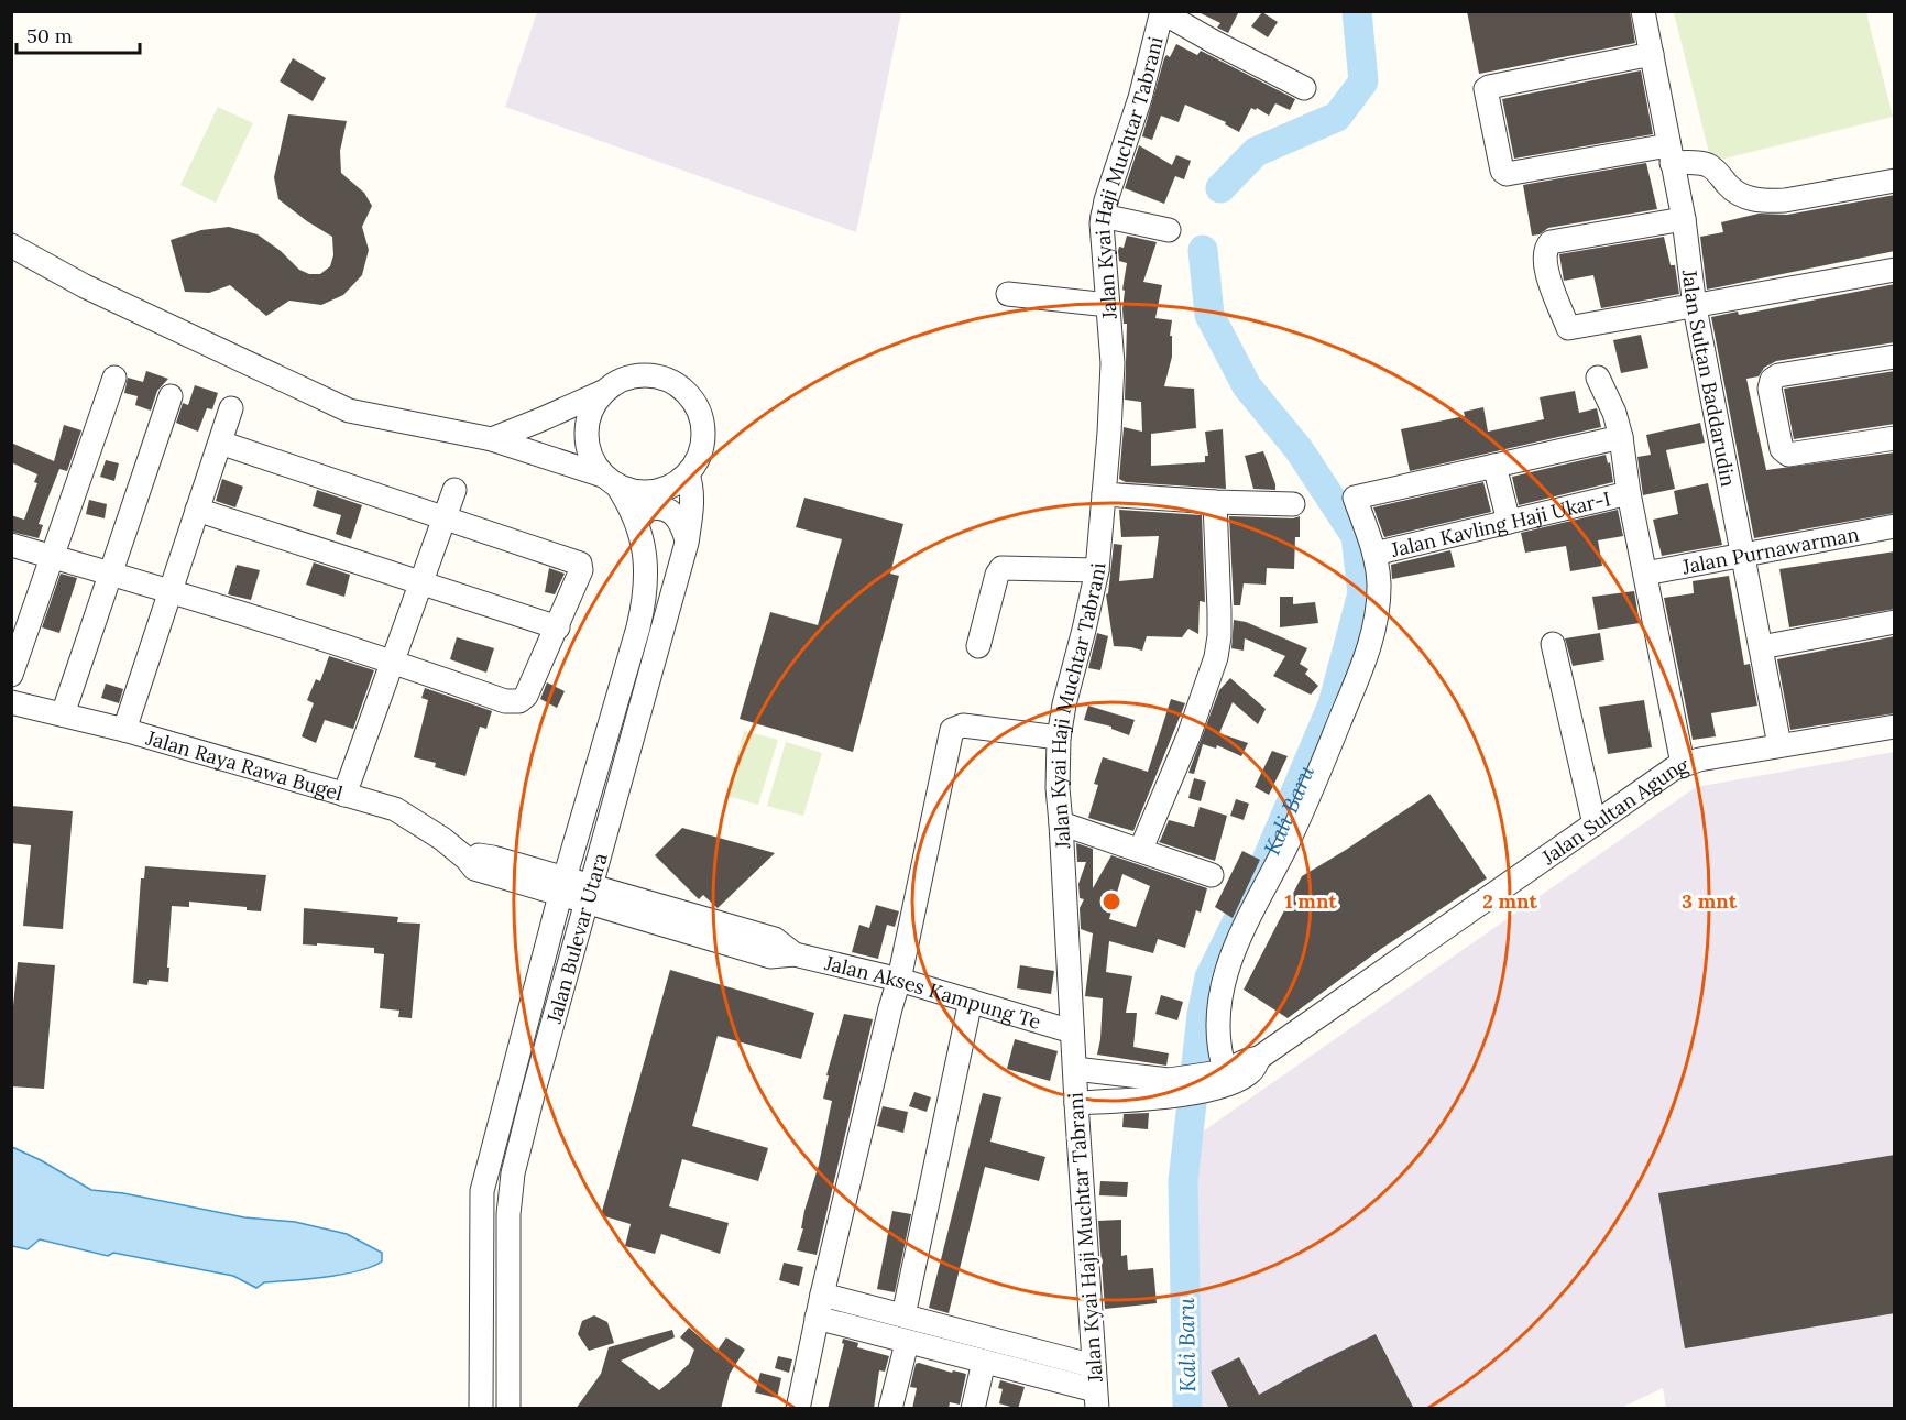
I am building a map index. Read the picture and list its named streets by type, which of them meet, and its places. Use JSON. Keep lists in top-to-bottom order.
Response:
{
  "streets": {
    "street": [
      "Jalan Kyai Haji Muchtar Tabrani",
      "Jalan Sultan Baddarudin",
      "Jalan Kavling Haji Ukar-I",
      "Jalan Purnawarman",
      "Jalan Raya Rawa Bugel",
      "Jalan Sultan Agung",
      "Jalan Bulevar Utara",
      "Jalan Akses Kampung Te"
    ]
  },
  "crossings": [
    ["Jalan Kyai Haji Muchtar Tabrani", "Jalan Akses Kampung Te"],
    ["Jalan Sultan Baddarudin", "Jalan Purnawarman"],
    ["Jalan Sultan Baddarudin", "Jalan Sultan Agung"],
    ["Jalan Raya Rawa Bugel", "Jalan Bulevar Utara"],
    ["Jalan Raya Rawa Bugel", "Jalan Akses Kampung Te"],
    ["Jalan Bulevar Utara", "Jalan Akses Kampung Te"]
  ],
  "water": ["Kali Baru"],
  "scale_bar": "50 m",
  "rings": ["1 mnt", "2 mnt", "3 mnt"]
}
